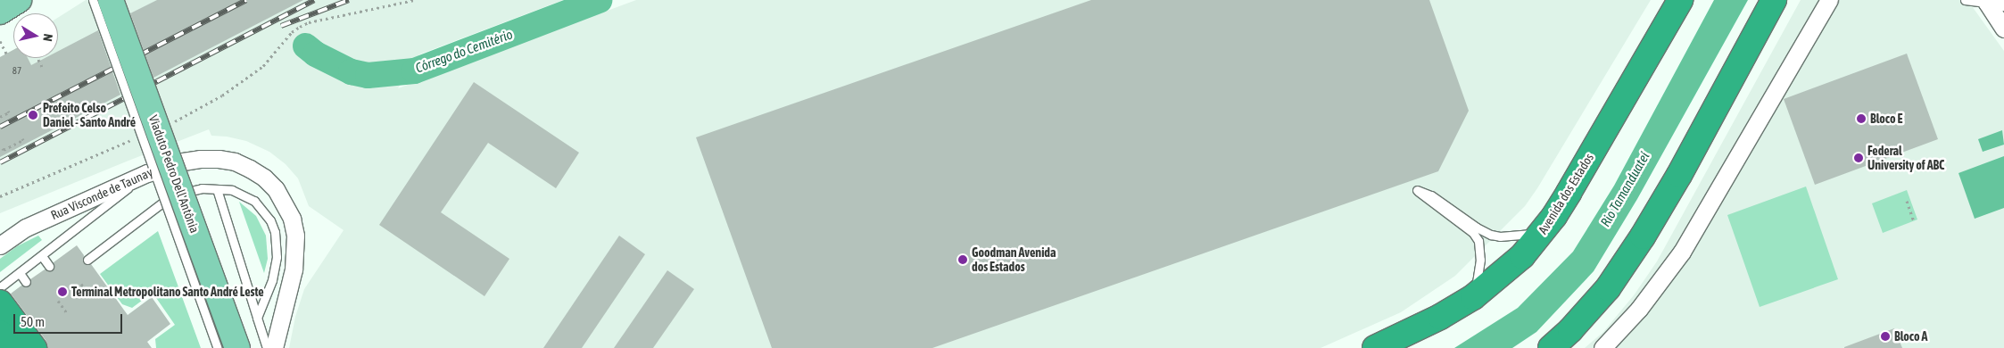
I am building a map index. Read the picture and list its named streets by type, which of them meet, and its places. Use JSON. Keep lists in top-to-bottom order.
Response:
{
  "streets": {
    "highway": ["Avenida dos Estados"],
    "main road": ["Viaduto Pedro Dell'Antônia"],
    "street": ["Rua Visconde de Taunay"]
  },
  "water": ["Córrego do Cemitério", "Rio Tamanduateí"],
  "places": [
    "Prefeito Celso Daniel - Santo André",
    "Bloco E",
    "Federal University of ABC",
    "Goodman Avenida dos Estados",
    "Terminal Metropolitano Santo André Leste",
    "Bloco A"
  ],
  "house_numbers": ["87"],
  "scale_bar": "50 m",
  "north": "right"
}
